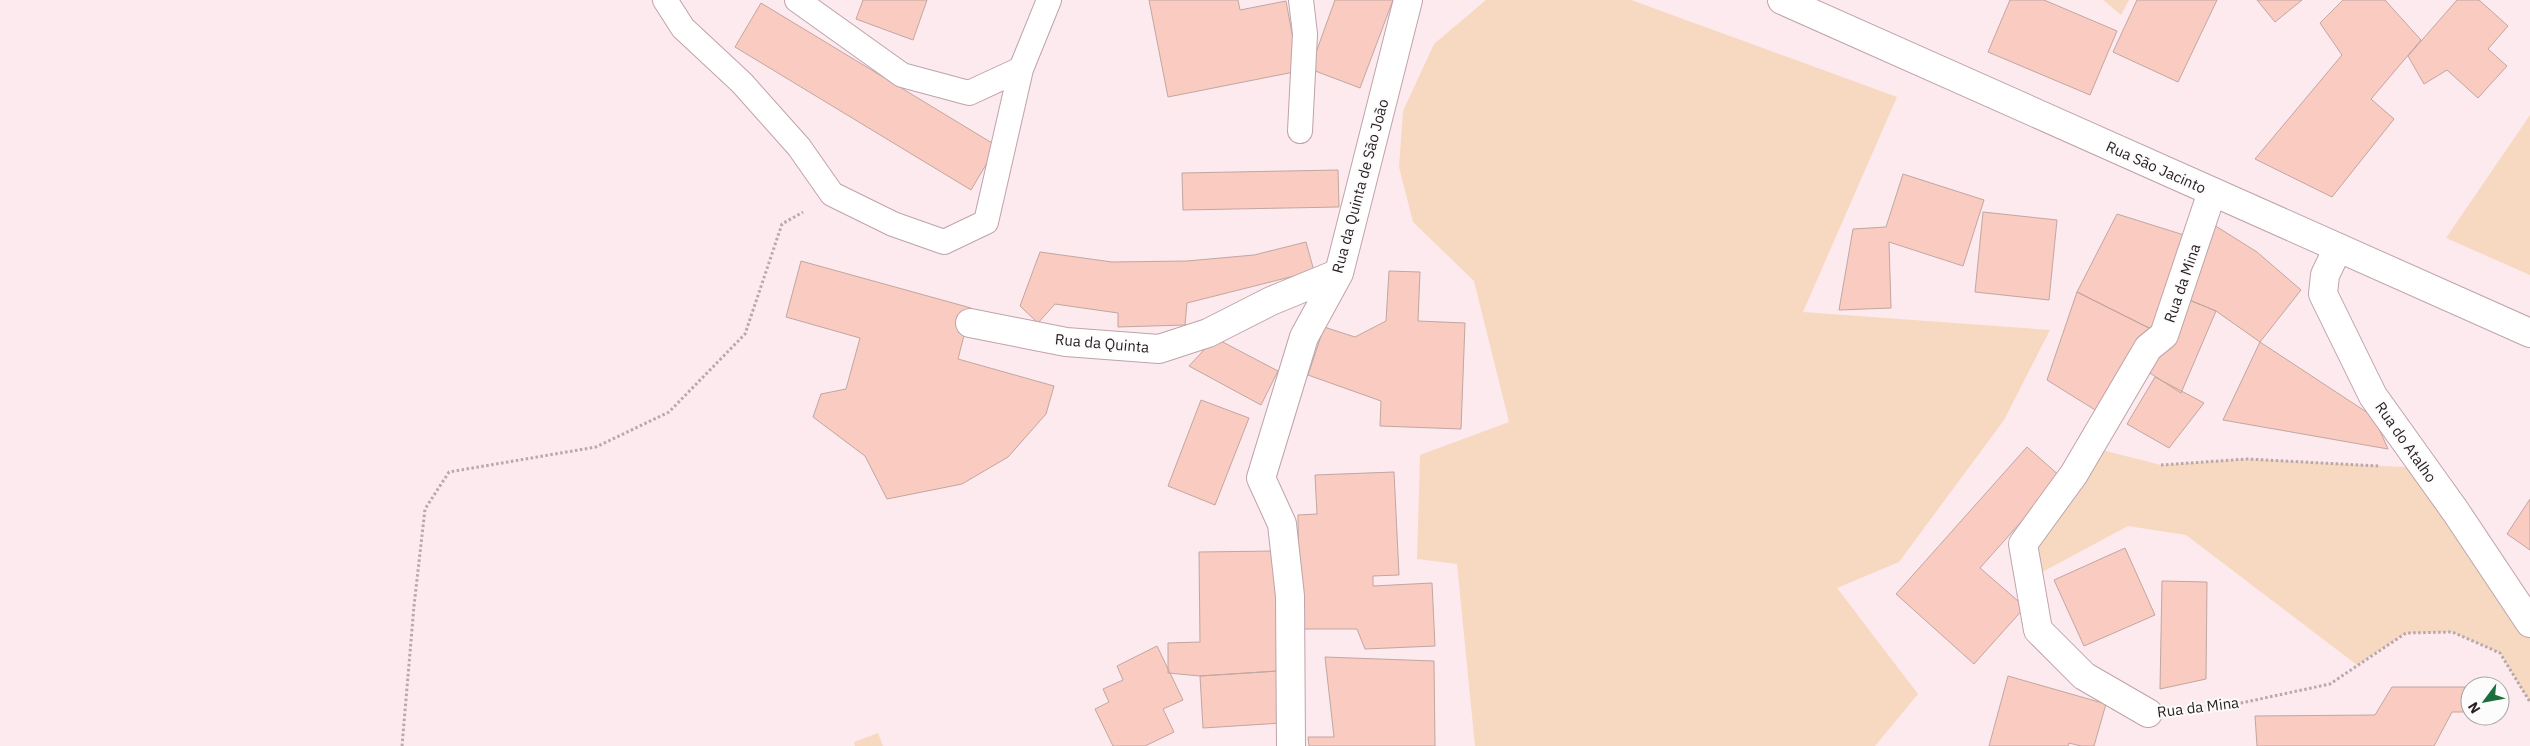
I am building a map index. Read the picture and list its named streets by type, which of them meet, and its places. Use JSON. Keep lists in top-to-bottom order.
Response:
{
  "streets": {
    "street": [
      "Rua São Jacinto",
      "Rua da Quinta de São João",
      "Rua da Mina",
      "Rua da Quinta",
      "Rua do Atalho"
    ]
  },
  "crossings": [
    ["Rua São Jacinto", "Rua da Mina"],
    ["Rua São Jacinto", "Rua do Atalho"],
    ["Rua da Quinta de São João", "Rua da Quinta"]
  ],
  "north": "bottom left"
}
